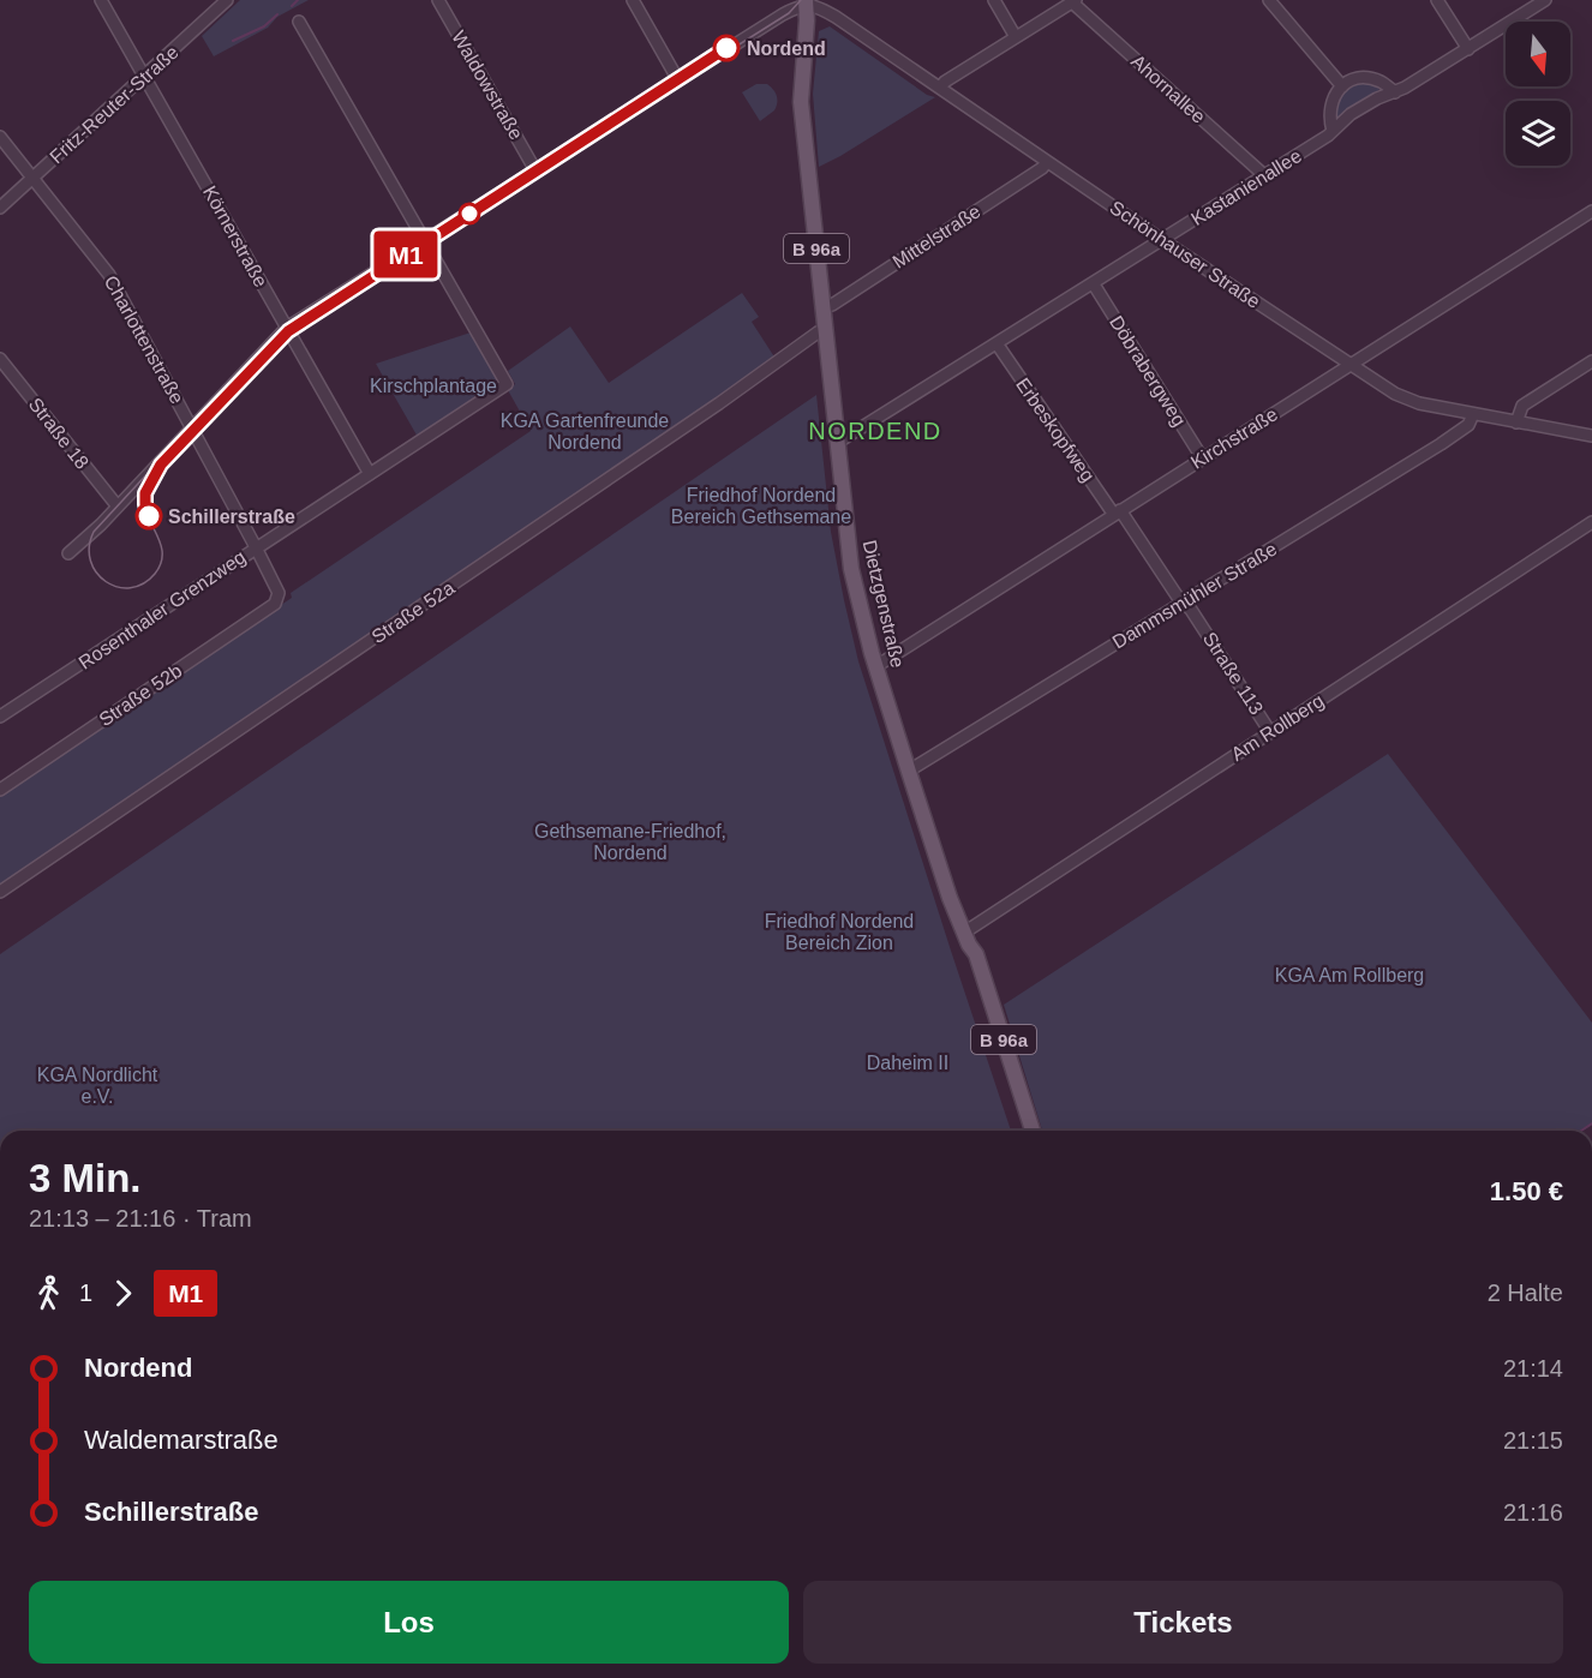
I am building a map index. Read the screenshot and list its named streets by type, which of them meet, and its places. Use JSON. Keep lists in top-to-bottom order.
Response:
{
  "streets": {
    "main road": ["B 96a", "Dietzgenstraße"],
    "street": [
      "Waldowstraße",
      "Ahornallee",
      "Fritz-Reuter-Straße",
      "Kastanienallee",
      "Körnerstraße",
      "Mittelstraße",
      "Schönhauser Straße",
      "Charlottenstraße",
      "Döbrabergweg",
      "Erbeskopfweg",
      "Straße 18",
      "Kirchstraße",
      "Dammsmühler Straße",
      "Rosenthaler Grenzweg",
      "Straße 52a",
      "Straße 113",
      "Straße 52b",
      "Am Rollberg"
    ]
  },
  "crossings": [
    ["Ahornallee", "Kastanienallee"],
    ["Fritz-Reuter-Straße", "Körnerstraße"],
    ["Fritz-Reuter-Straße", "Charlottenstraße"],
    ["Kastanienallee", "Schönhauser Straße"],
    ["Kastanienallee", "Döbrabergweg"],
    ["Kastanienallee", "Erbeskopfweg"],
    ["Kastanienallee", "Dietzgenstraße"],
    ["Körnerstraße", "Rosenthaler Grenzweg"],
    ["Mittelstraße", "Schönhauser Straße"],
    ["Mittelstraße", "Dietzgenstraße"],
    ["Schönhauser Straße", "Kirchstraße"],
    ["Schönhauser Straße", "Dammsmühler Straße"],
    ["Schönhauser Straße", "Dietzgenstraße"],
    ["Charlottenstraße", "Rosenthaler Grenzweg"],
    ["Charlottenstraße", "Straße 52b"],
    ["Döbrabergweg", "Kirchstraße"],
    ["Erbeskopfweg", "Kirchstraße"],
    ["Erbeskopfweg", "Straße 113"],
    ["Kirchstraße", "Dietzgenstraße"],
    ["Kirchstraße", "Straße 113"],
    ["Dammsmühler Straße", "Dietzgenstraße"],
    ["Dammsmühler Straße", "Straße 113"],
    ["Dietzgenstraße", "Straße 52a"],
    ["Dietzgenstraße", "Am Rollberg"],
    ["Straße 113", "Am Rollberg"]
  ],
  "districts": ["NORDEND"],
  "parks": [
    "Kirschplantage",
    "KGA Gartenfreunde Nordend",
    "Friedhof Nordend Bereich Gethsemane",
    "Gethsemane-Friedhof, Nordend",
    "Friedhof Nordend Bereich Zion",
    "KGA Am Rollberg",
    "Daheim II",
    "KGA Nordlicht e.V."
  ],
  "places": ["Nordend", "Schillerstraße"],
  "lines": ["tram line M1"],
  "north": "bottom",
  "page": {
    "on_map": "M1",
    "heading": ["3 Min.", "21:13 – 21:16 · Tram", "1.50 €"],
    "legs": ["1", "M1", "2 Halte"],
    "list": [
      {
        "name": "Nordend",
        "value": "21:14"
      },
      {
        "name": "Waldemarstraße",
        "value": "21:15"
      },
      {
        "name": "Schillerstraße",
        "value": "21:16"
      }
    ],
    "buttons": ["Los", "Tickets"]
  }
}
